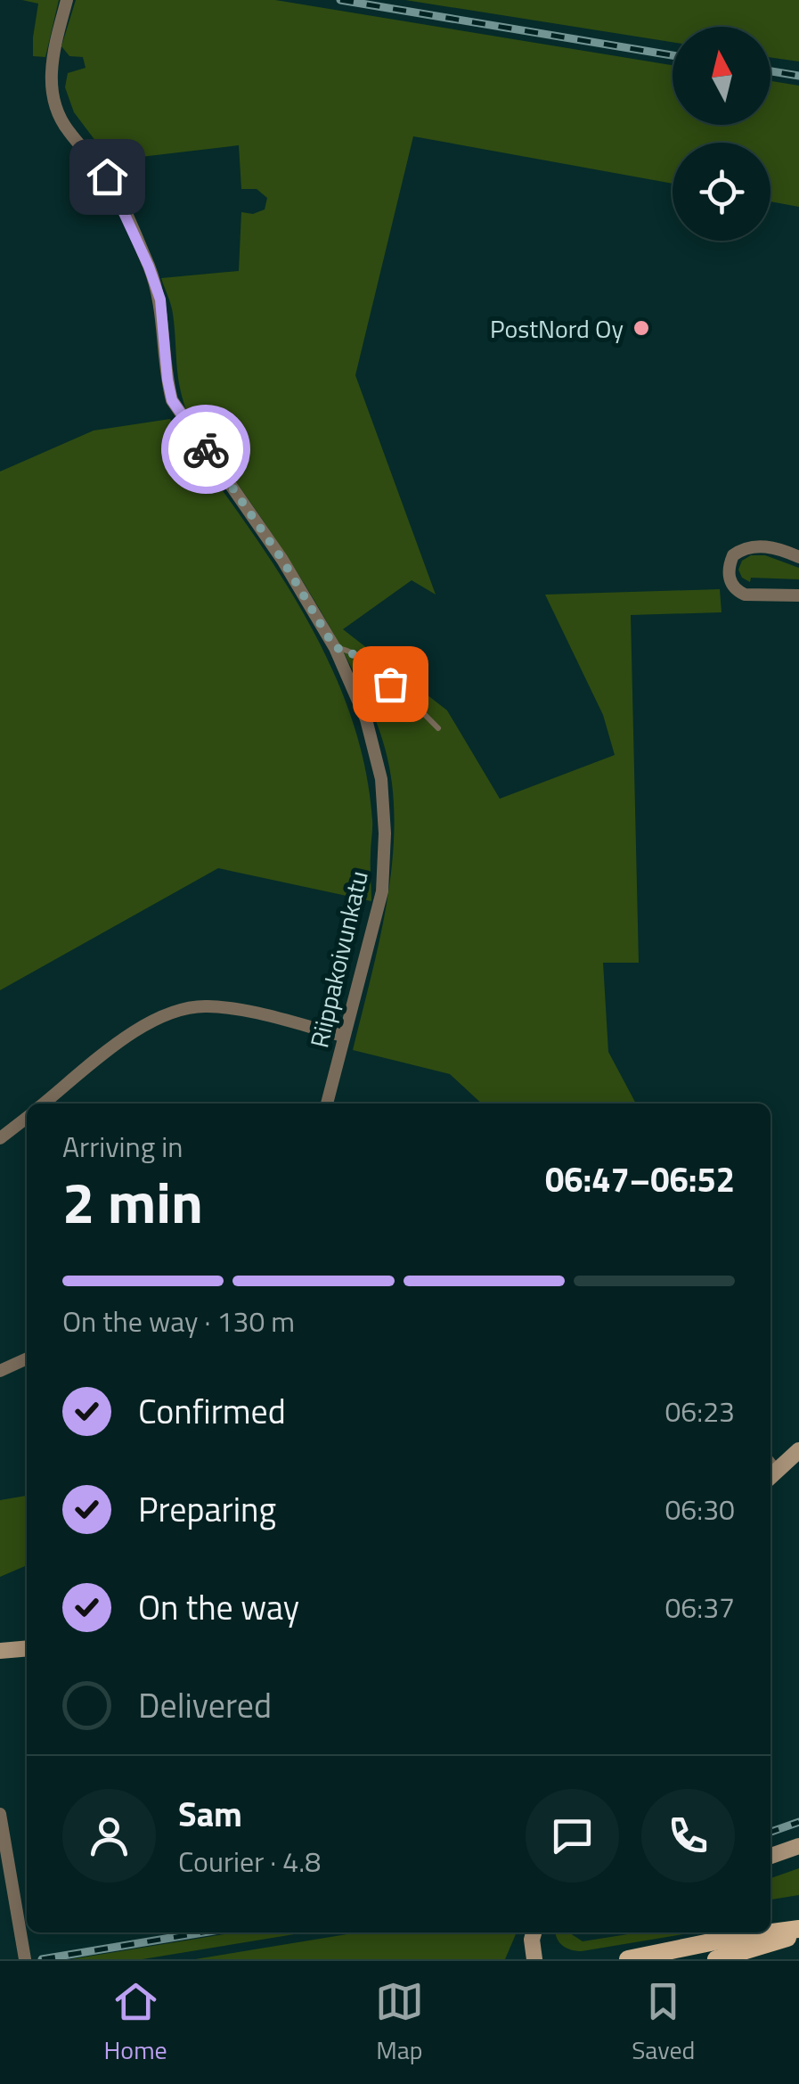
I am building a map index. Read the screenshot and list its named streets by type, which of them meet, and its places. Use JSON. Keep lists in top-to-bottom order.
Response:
{
  "streets": {
    "street": ["Riippakoivunkatu"]
  },
  "places": ["PostNord Oy"],
  "north": "top",
  "page": {
    "heading": ["2 min", "Arriving in", "06:47–06:52"],
    "panel": ["Sam", "Courier · 4.8"],
    "bar": "On the way · 130 m",
    "list": [
      ["Confirmed", "06:23"],
      ["Preparing", "06:30"],
      ["On the way", "06:37"],
      "Delivered"
    ],
    "tabs": ["Home", "Map", "Saved"]
  }
}
